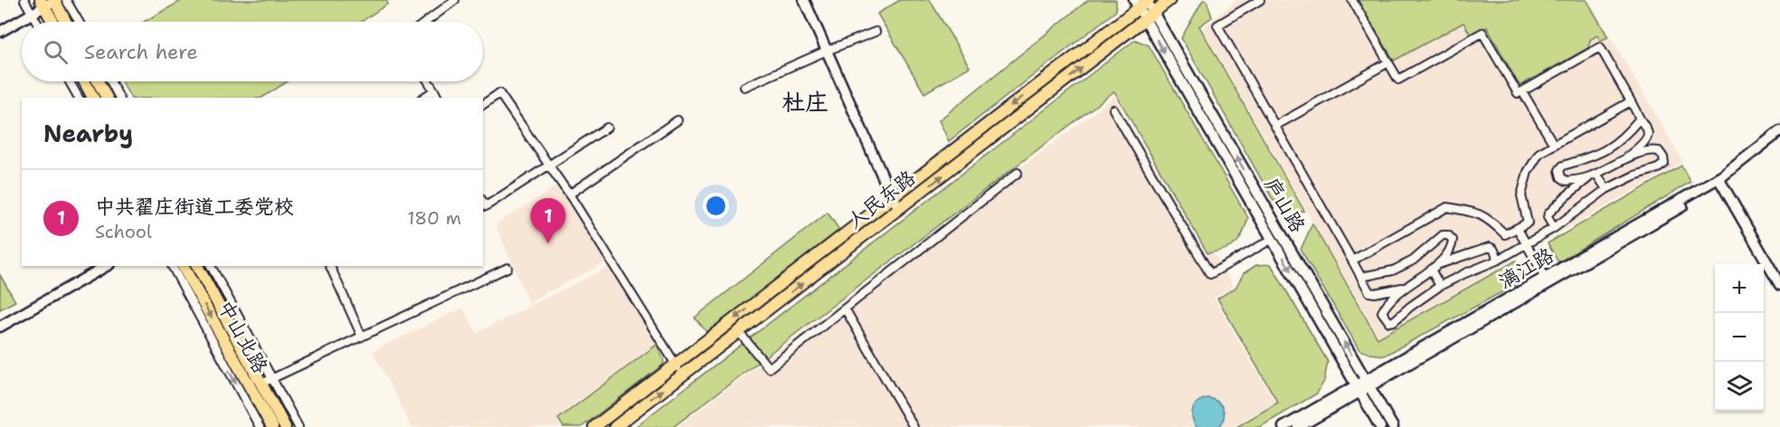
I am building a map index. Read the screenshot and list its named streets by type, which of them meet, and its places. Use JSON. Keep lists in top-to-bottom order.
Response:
{
  "streets": {
    "main road": ["人民东路", "中山北路"],
    "street": ["庐山路", "漓江路"]
  },
  "crossings": [
    ["人民东路", "庐山路"],
    ["庐山路", "漓江路"]
  ],
  "districts": ["杜庄"],
  "page": {
    "search": "Search here",
    "heading": "Nearby",
    "list": [
      {
        "mark": "1",
        "name": "中共翟庄街道工委党校",
        "note": "School",
        "value": "180 m"
      }
    ],
    "pins": "1",
    "map_buttons": ["+", "−"]
  }
}
